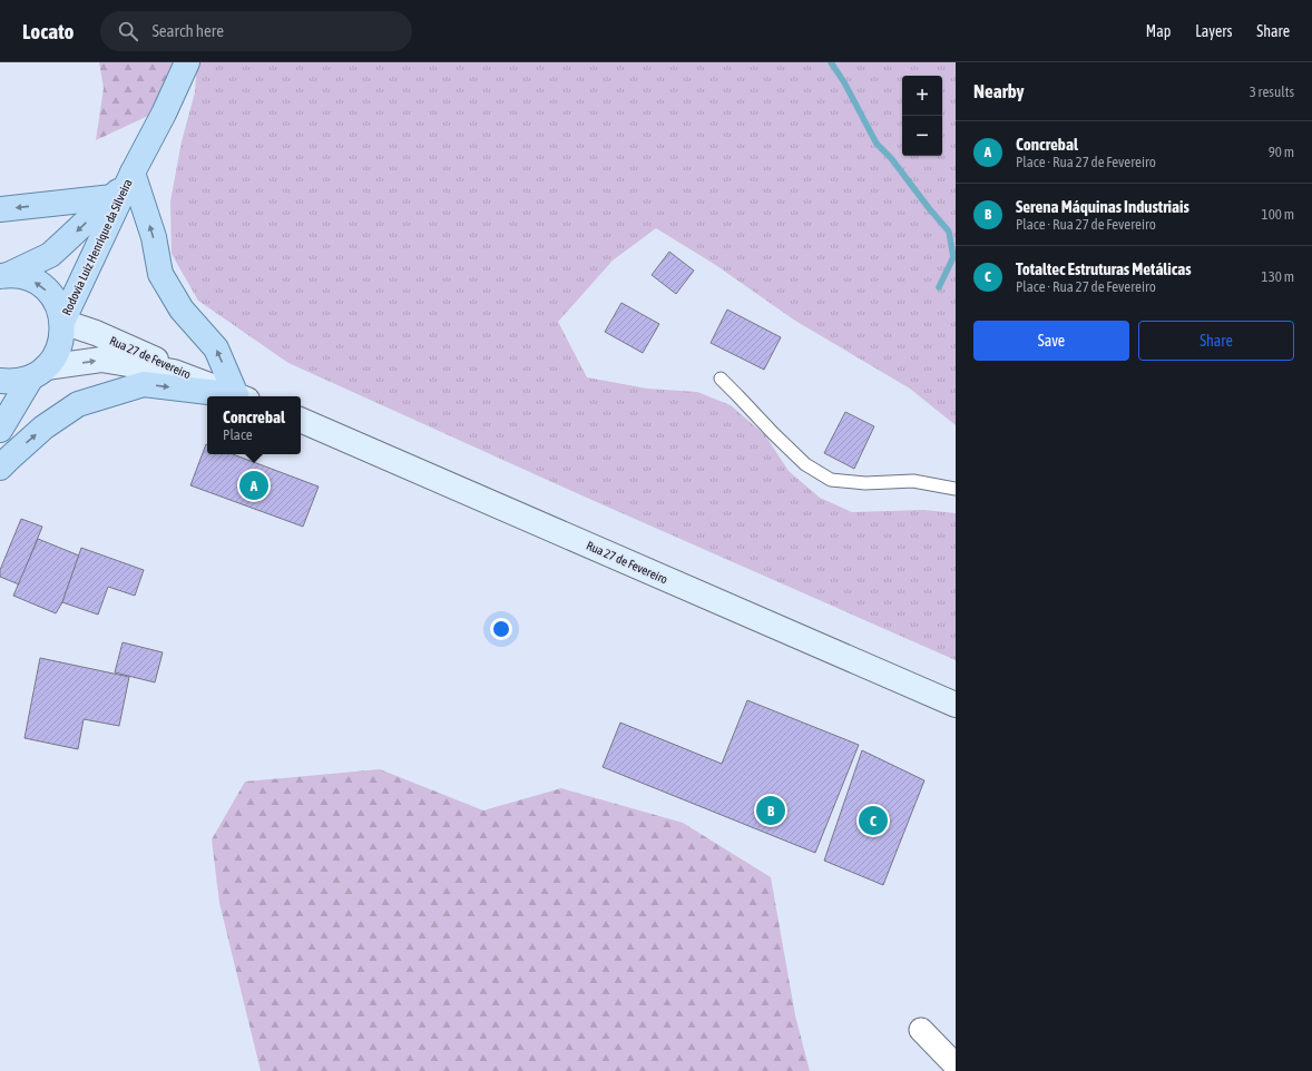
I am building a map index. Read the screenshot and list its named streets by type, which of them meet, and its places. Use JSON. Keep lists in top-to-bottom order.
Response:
{
  "streets": {
    "main road": ["Rodovia Luiz Henrique da Silveira", "Rua 27 de Fevereiro"]
  },
  "crossings": [
    ["Rodovia Luiz Henrique da Silveira", "Rua 27 de Fevereiro"]
  ],
  "page": {
    "header": "Locato",
    "search": "Search here",
    "nav": ["Map", "Layers", "Share"],
    "heading": ["Nearby", "3 results"],
    "map_buttons": ["+", "−"],
    "list": [
      {
        "mark": "A",
        "name": "Concrebal",
        "note": "Place · Rua 27 de Fevereiro",
        "value": "90 m"
      },
      {
        "mark": "B",
        "name": "Serena Máquinas Industriais",
        "note": "Place · Rua 27 de Fevereiro",
        "value": "100 m"
      },
      {
        "mark": "C",
        "name": "Totaltec Estruturas Metálicas",
        "note": "Place · Rua 27 de Fevereiro",
        "value": "130 m"
      }
    ],
    "buttons": ["Save", "Share"],
    "popup": ["Concrebal", "Place"],
    "pins": ["A", "B", "C"]
  }
}
